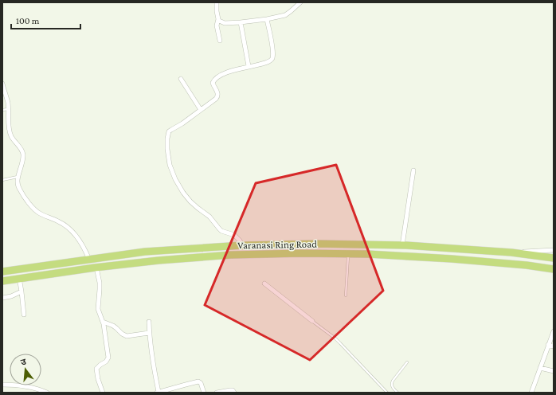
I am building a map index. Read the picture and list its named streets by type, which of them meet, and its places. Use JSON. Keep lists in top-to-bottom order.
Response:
{
  "streets": {
    "highway": ["Varanasi Ring Road"]
  },
  "scale_bar": "100 m",
  "north": "top"
}
